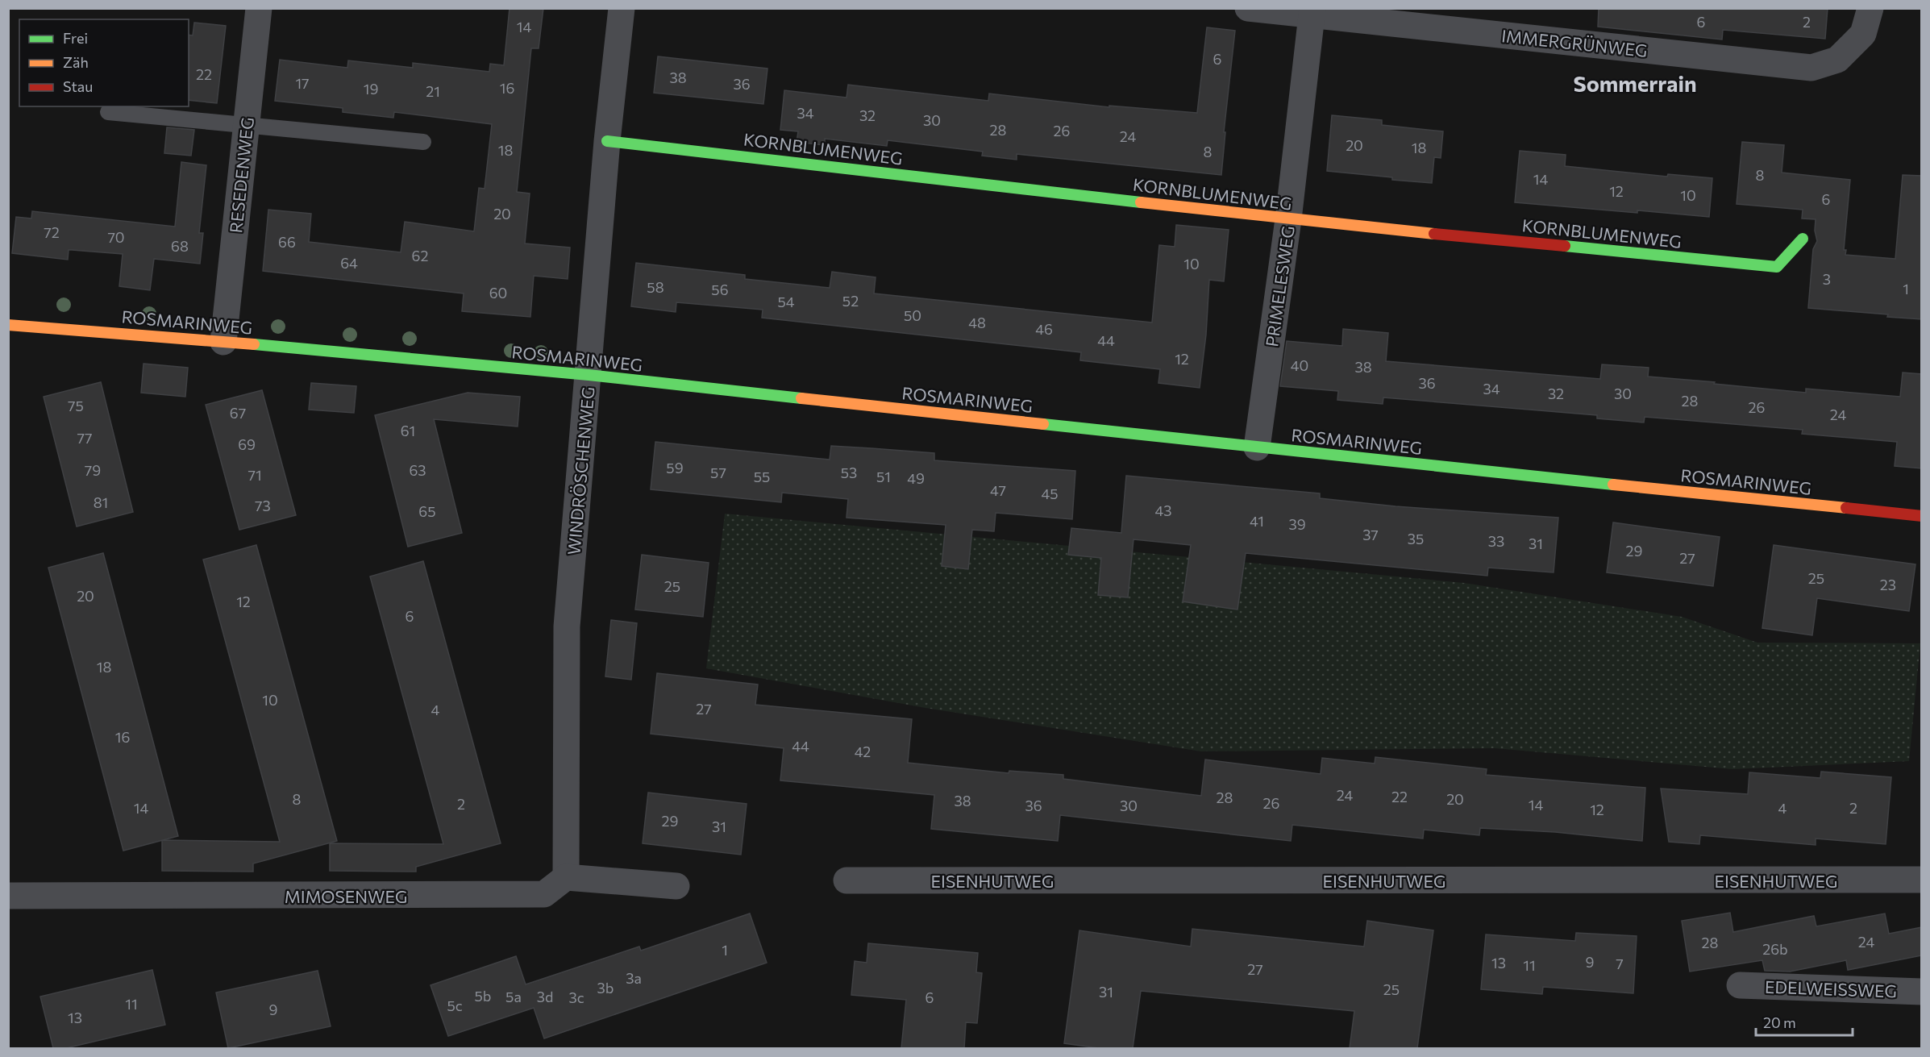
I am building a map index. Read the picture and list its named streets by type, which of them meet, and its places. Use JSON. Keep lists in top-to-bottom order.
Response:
{
  "streets": {
    "street": [
      "IMMERGRÜNWEG",
      "KORNBLUMENWEG",
      "RESEDENWEG",
      "PRIMELESWEG",
      "ROSMARINWEG",
      "WINDRÖSCHENWEG",
      "EISENHUTWEG",
      "MIMOSENWEG",
      "EDELWEISSWEG"
    ]
  },
  "crossings": [
    ["IMMERGRÜNWEG", "PRIMELESWEG"],
    ["KORNBLUMENWEG", "PRIMELESWEG"],
    ["KORNBLUMENWEG", "WINDRÖSCHENWEG"],
    ["RESEDENWEG", "ROSMARINWEG"],
    ["PRIMELESWEG", "ROSMARINWEG"],
    ["ROSMARINWEG", "WINDRÖSCHENWEG"],
    ["WINDRÖSCHENWEG", "MIMOSENWEG"]
  ],
  "districts": ["Sommerrain"],
  "house_numbers": [
    "6",
    "2",
    "14",
    "6",
    "22",
    "38",
    "17",
    "36",
    "16",
    "19",
    "21",
    "34",
    "32",
    "30",
    "28",
    "26",
    "24",
    "20",
    "18",
    "18",
    "8",
    "8",
    "14",
    "12",
    "10",
    "6",
    "20",
    "72",
    "70",
    "66",
    "68",
    "62",
    "64",
    "10",
    "3",
    "58",
    "1",
    "56",
    "60",
    "52",
    "54",
    "50",
    "48",
    "46",
    "44",
    "12",
    "40",
    "38",
    "36",
    "34",
    "32",
    "30",
    "28",
    "75",
    "26",
    "67",
    "24",
    "61",
    "77",
    "69",
    "59",
    "79",
    "63",
    "57",
    "53",
    "71",
    "55",
    "51",
    "49",
    "47",
    "45",
    "81",
    "73",
    "43",
    "65",
    "41",
    "39",
    "37",
    "35",
    "33",
    "31",
    "29",
    "27",
    "25",
    "23",
    "25",
    "20",
    "12",
    "6",
    "18",
    "10",
    "27",
    "4",
    "16",
    "44",
    "42",
    "24",
    "22",
    "28",
    "8",
    "20",
    "38",
    "26",
    "2",
    "14",
    "36",
    "30",
    "14",
    "4",
    "2",
    "12",
    "29",
    "31",
    "24",
    "28",
    "26b",
    "1",
    "9",
    "13",
    "7",
    "11",
    "27",
    "3a",
    "3b",
    "25",
    "31",
    "5b",
    "5a",
    "3d",
    "3c",
    "6",
    "11",
    "5c",
    "9",
    "13"
  ],
  "legend": ["Frei", "Zäh", "Stau"],
  "scale_bar": "20 m"
}
